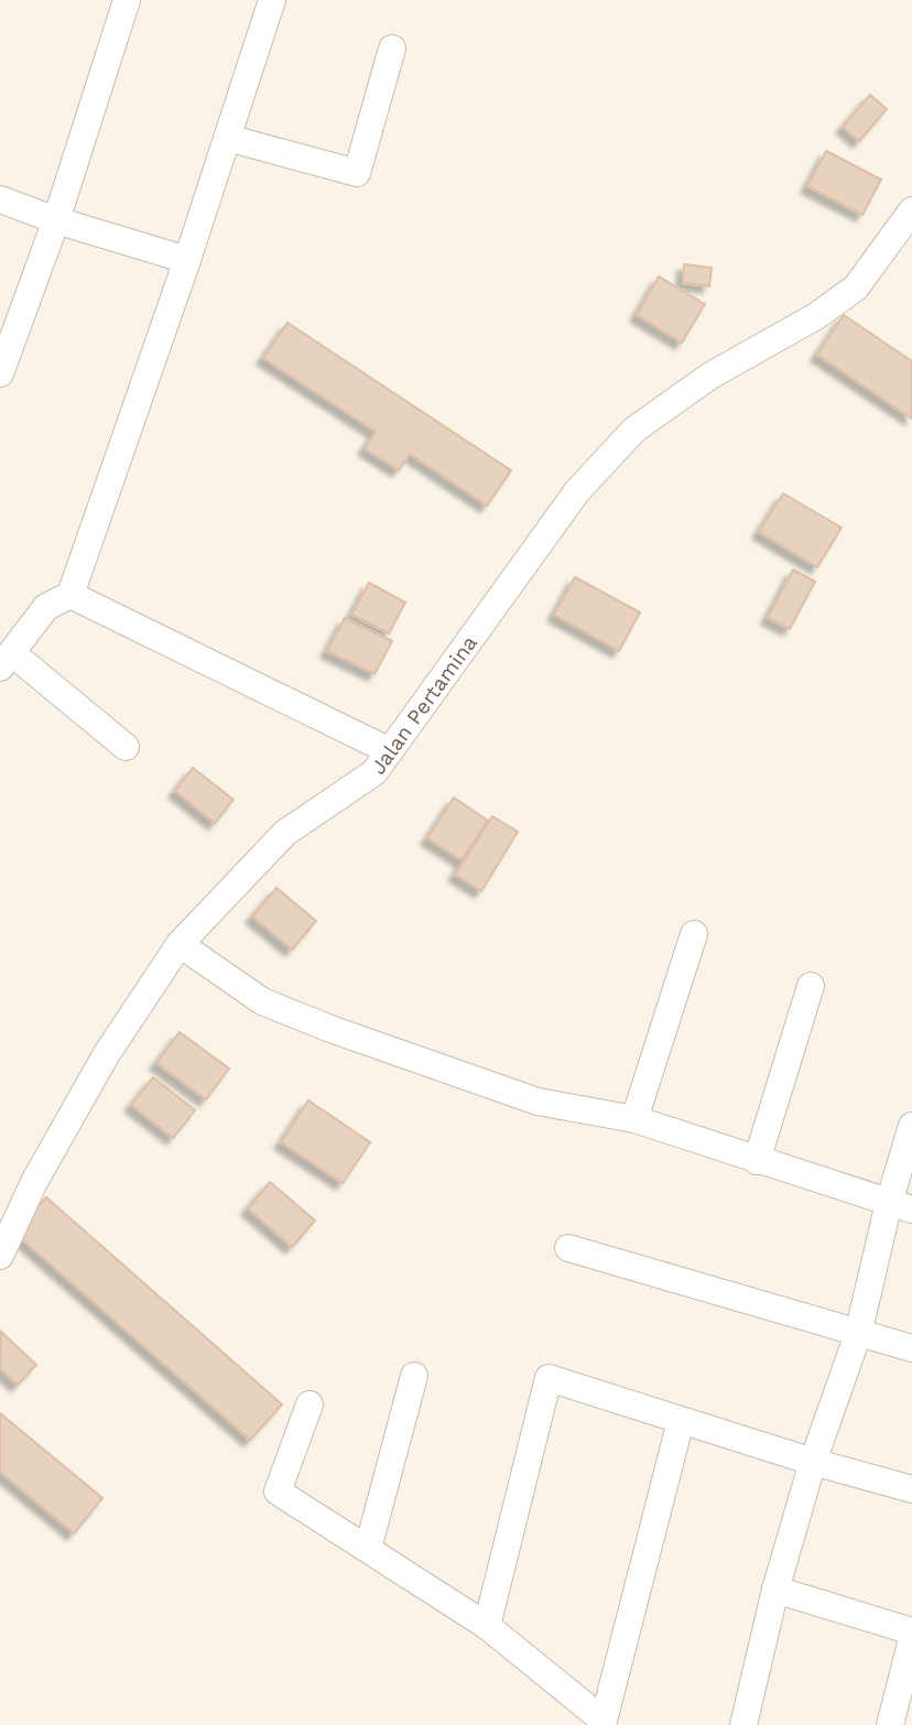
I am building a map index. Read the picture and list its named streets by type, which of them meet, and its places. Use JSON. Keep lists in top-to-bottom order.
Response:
{
  "streets": {
    "street": ["Jalan Pertamina"]
  }
}
